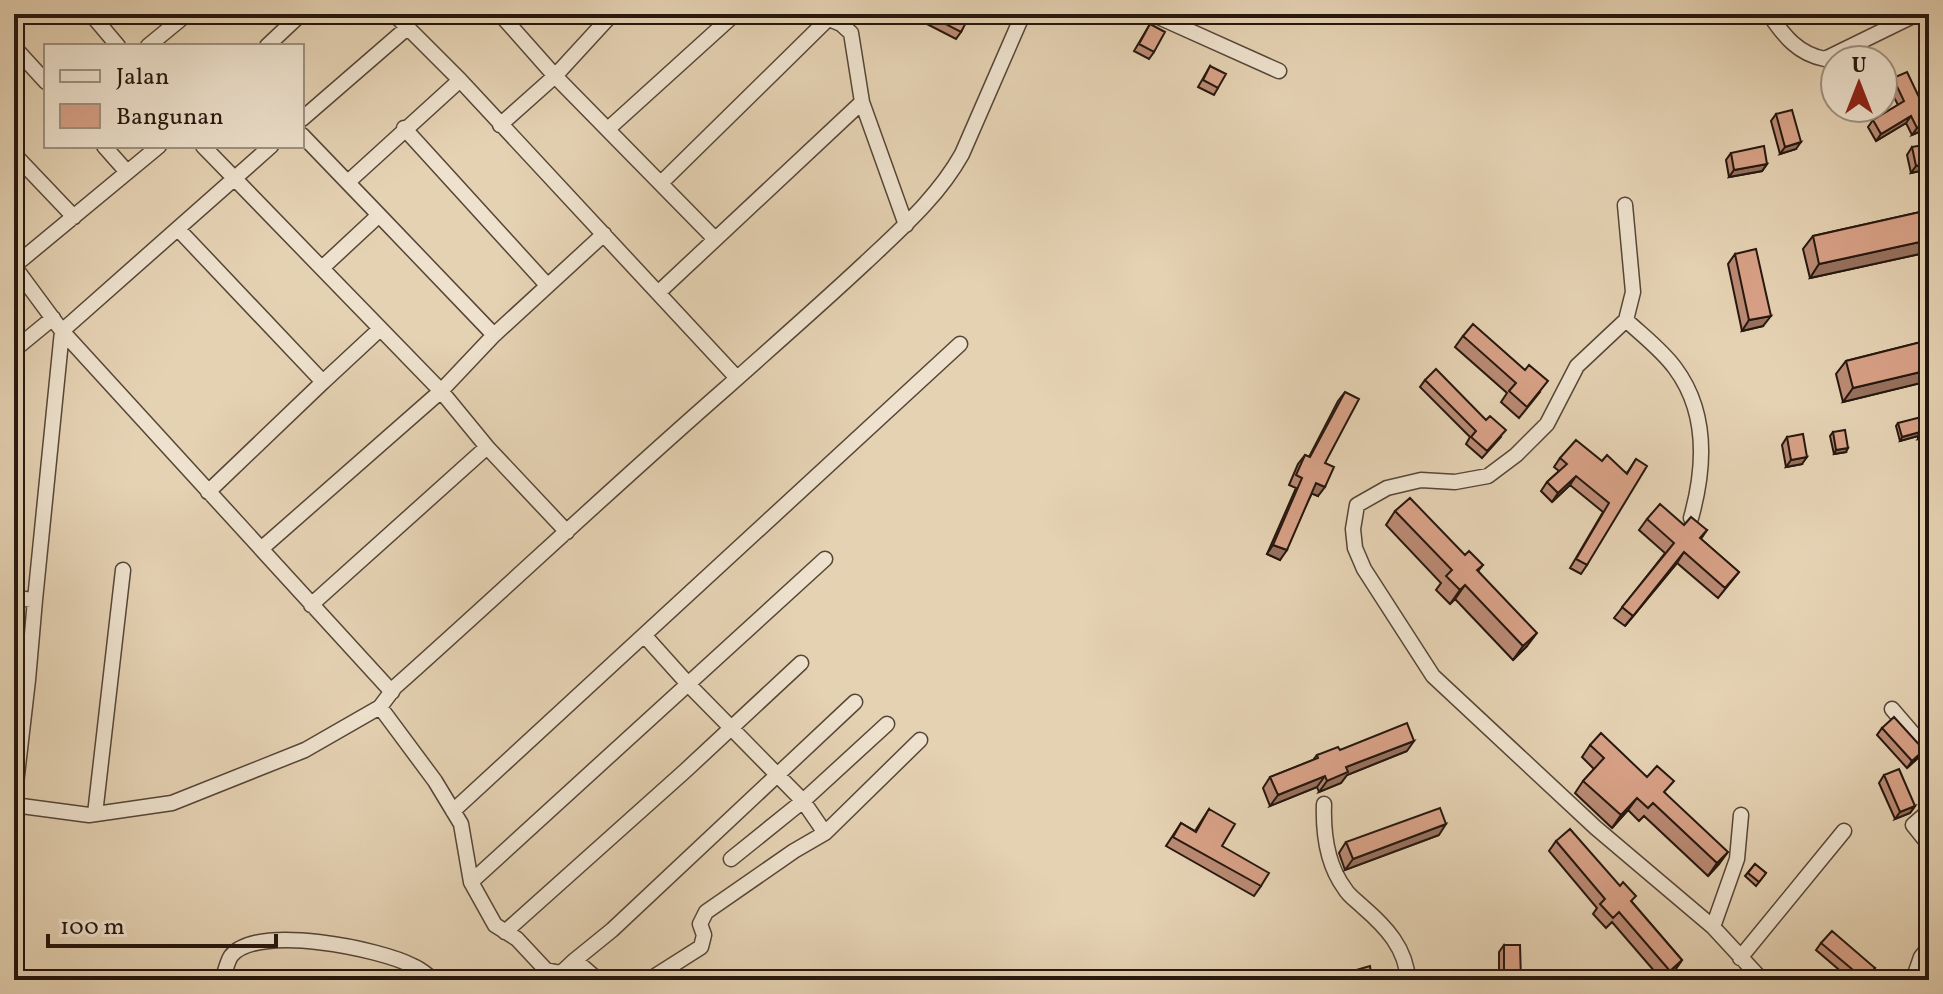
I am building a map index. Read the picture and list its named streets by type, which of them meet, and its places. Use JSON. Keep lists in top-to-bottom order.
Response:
{
  "legend": ["Jalan", "Bangunan"],
  "scale_bar": "100 m",
  "north": "top"
}
